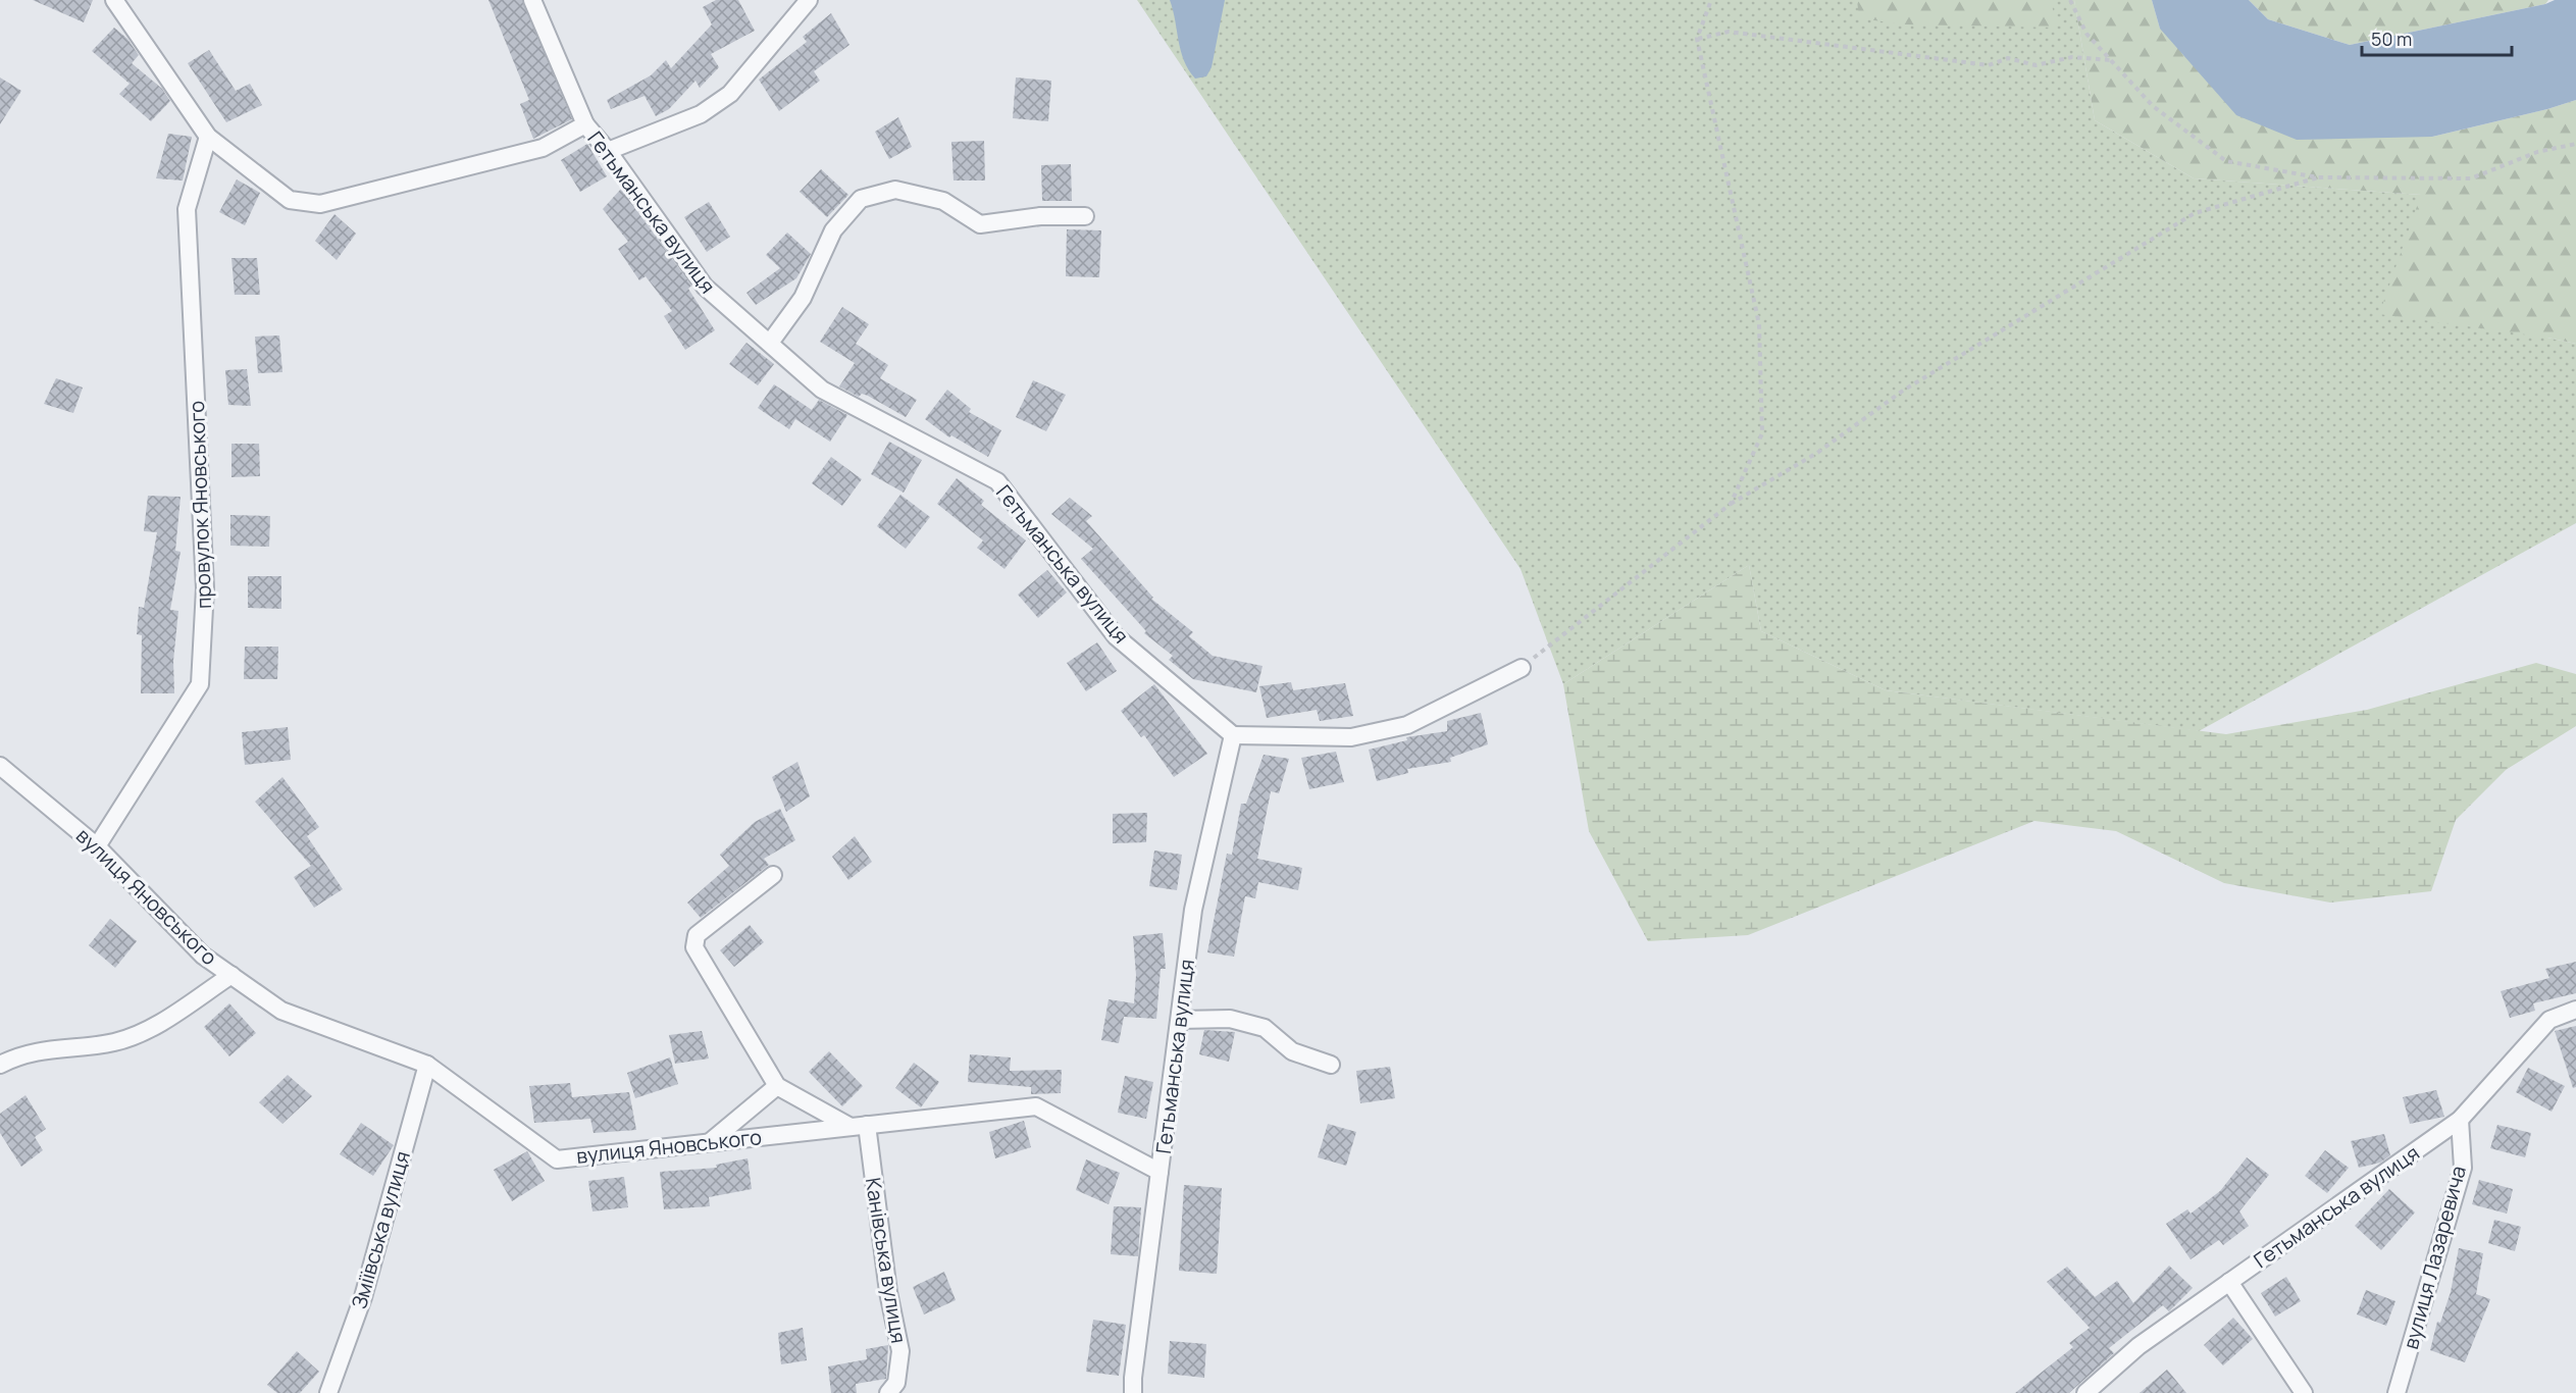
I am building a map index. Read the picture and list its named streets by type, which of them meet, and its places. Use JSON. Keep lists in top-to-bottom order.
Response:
{
  "streets": {
    "street": [
      "Гетьманська вулиця",
      "провулок Яновського",
      "вулиця Яновського",
      "Зміївська вулиця",
      "вулиця Лазаревича",
      "Канівська вулиця"
    ]
  },
  "crossings": [
    ["Гетьманська вулиця", "провулок Яновського"],
    ["Гетьманська вулиця", "вулиця Яновського"],
    ["Гетьманська вулиця", "вулиця Лазаревича"],
    ["провулок Яновського", "вулиця Яновського"],
    ["вулиця Яновського", "Зміївська вулиця"],
    ["вулиця Яновського", "Канівська вулиця"]
  ],
  "scale_bar": "50 m"
}
